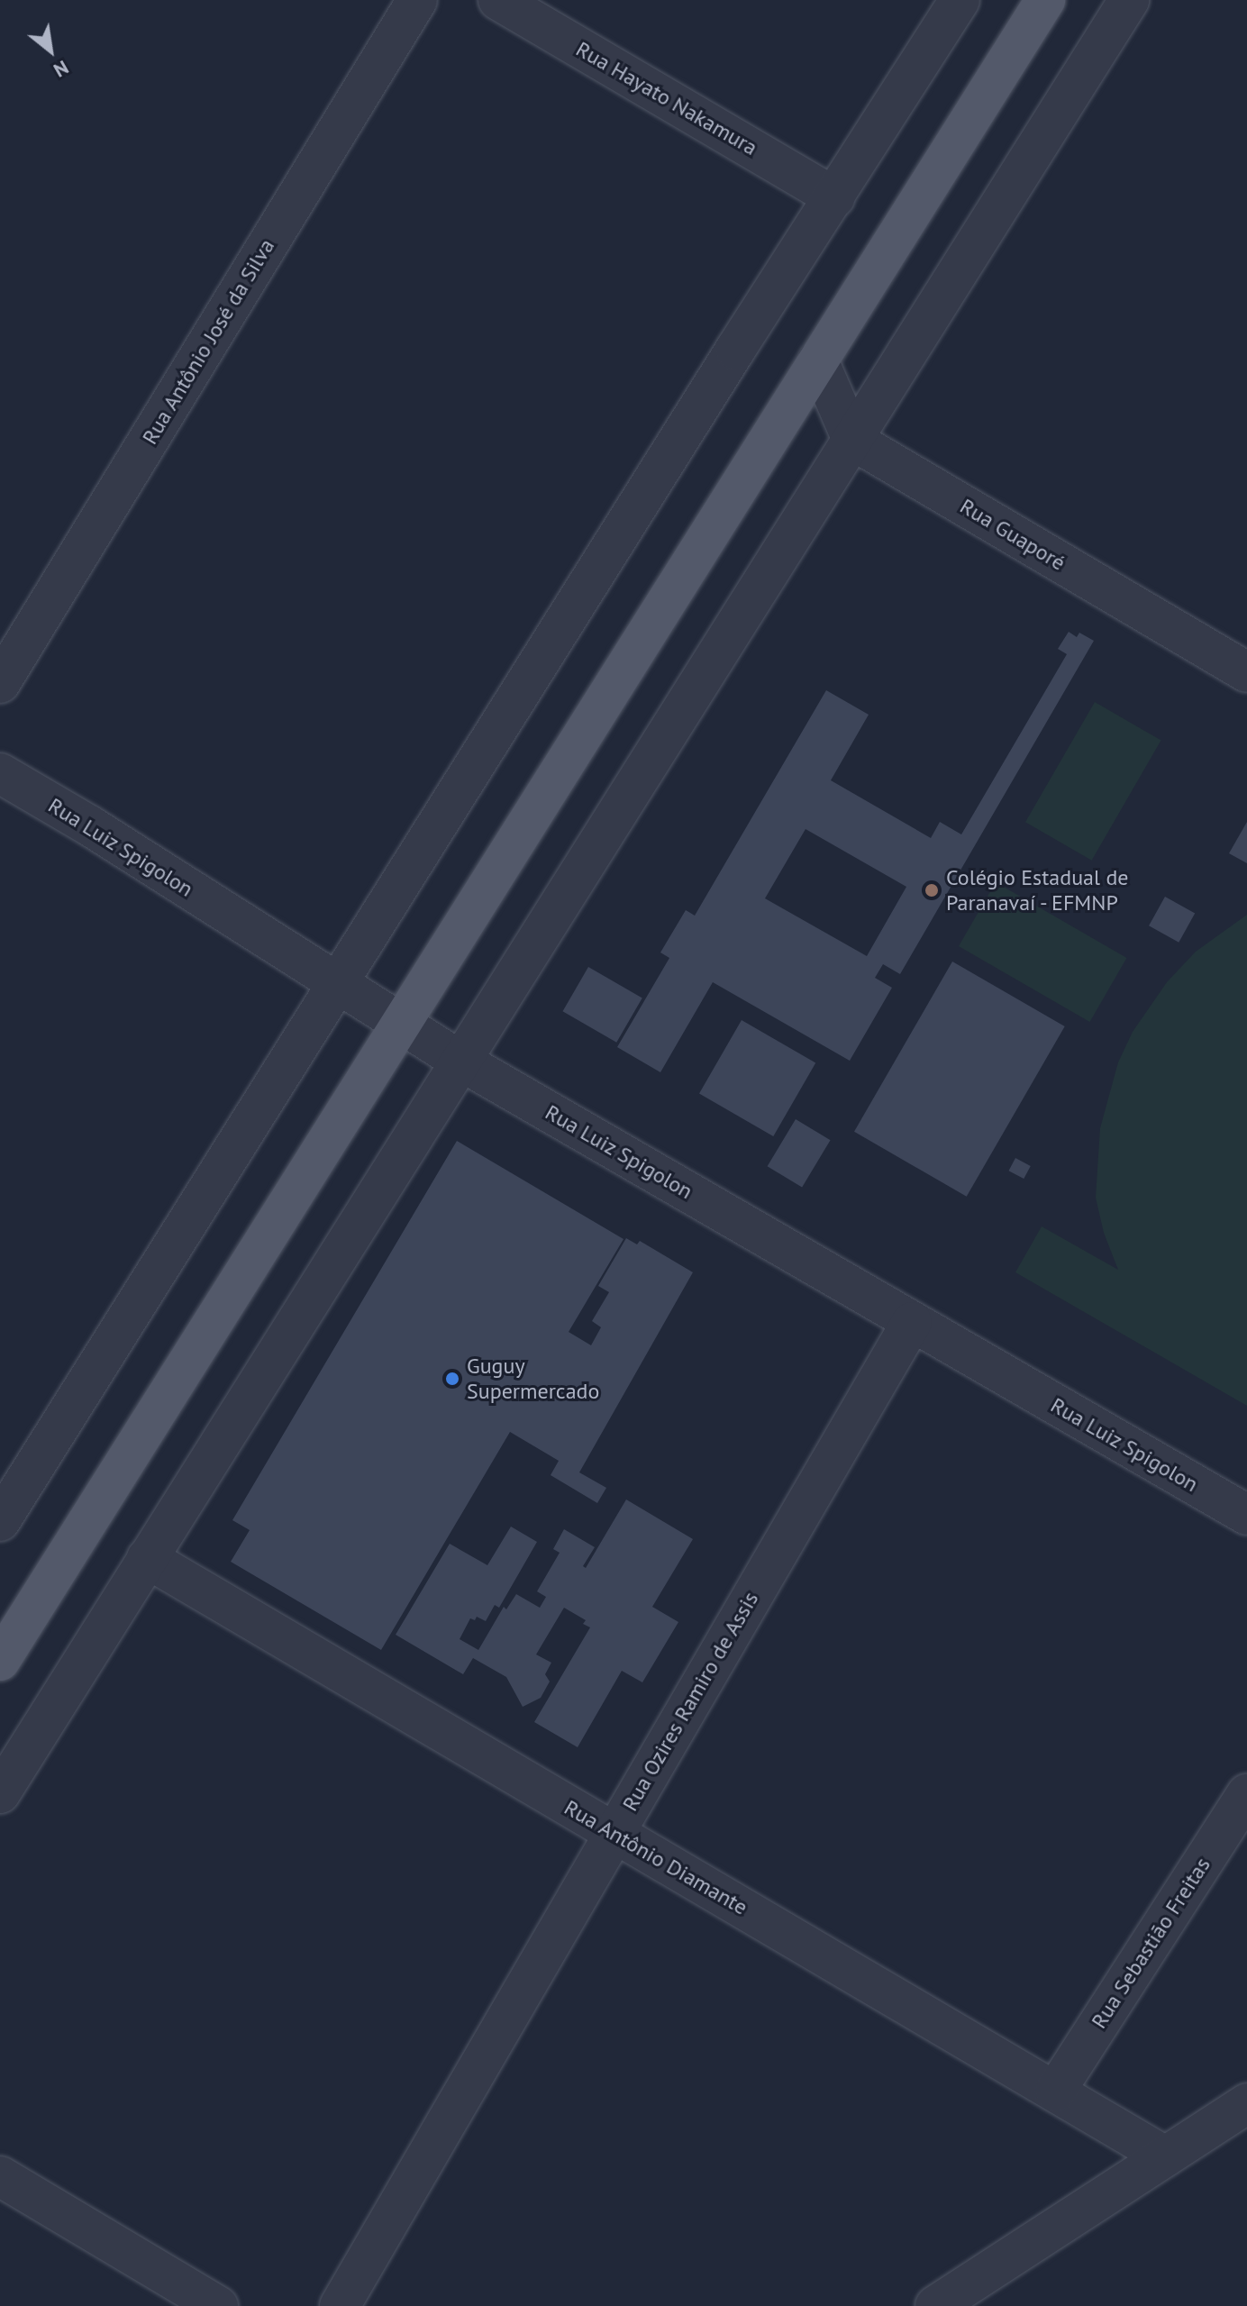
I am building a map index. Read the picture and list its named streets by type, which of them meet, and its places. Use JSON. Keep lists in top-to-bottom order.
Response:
{
  "streets": {
    "street": [
      "Rua Hayato Nakamura",
      "Rua Antônio José da Silva",
      "Rua Guaporé",
      "Rua Luiz Spigolon",
      "Rua Ozires Ramiro de Assis",
      "Rua Antônio Diamante",
      "Rua Sebastião Freitas"
    ]
  },
  "crossings": [
    ["Rua Luiz Spigolon", "Rua Ozires Ramiro de Assis"],
    ["Rua Ozires Ramiro de Assis", "Rua Antônio Diamante"],
    ["Rua Antônio Diamante", "Rua Sebastião Freitas"]
  ],
  "places": ["Colégio Estadual de Paranavaí - EFMNP", "Guguy Supermercado"],
  "north": "bottom right"
}
